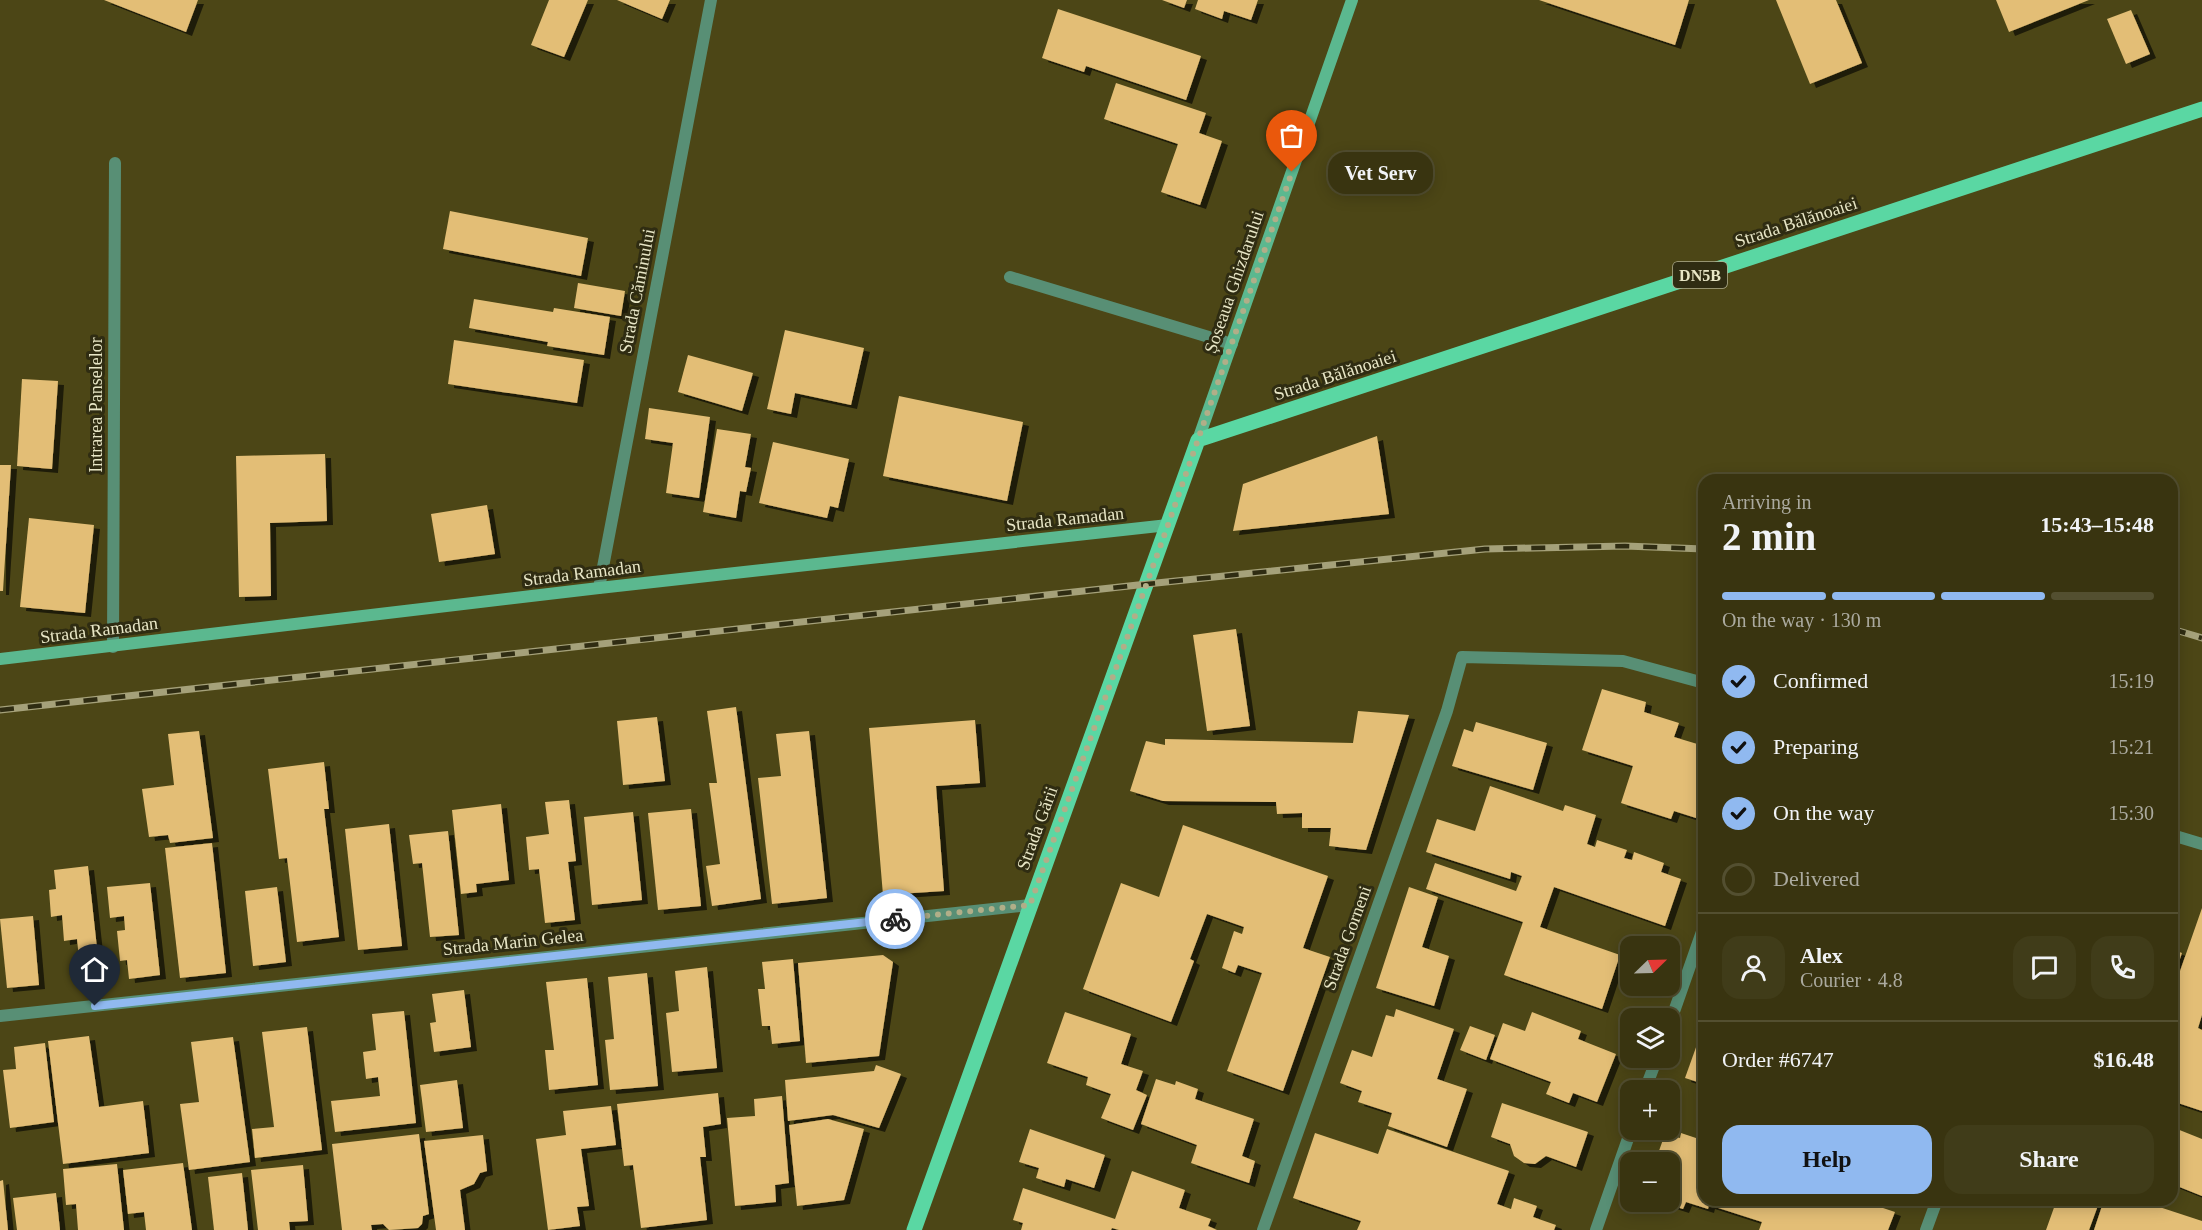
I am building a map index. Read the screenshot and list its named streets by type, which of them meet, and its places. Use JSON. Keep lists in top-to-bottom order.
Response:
{
  "streets": {
    "main road": ["Strada Bălănoaiei", "DN5B", "Strada Gării"],
    "street": [
      "Șoseaua Ghizdarului",
      "Strada Căminului",
      "Intrarea Panselelor",
      "Strada Ramadan",
      "Strada Gorneni",
      "Strada Marin Gelea"
    ]
  },
  "crossings": [
    ["Strada Bălănoaiei", "Șoseaua Ghizdarului"],
    ["Strada Bălănoaiei", "Strada Gării"],
    ["Șoseaua Ghizdarului", "Strada Gării"],
    ["Strada Căminului", "Strada Ramadan"],
    ["Intrarea Panselelor", "Strada Ramadan"],
    ["Strada Ramadan", "Strada Gării"],
    ["Strada Gării", "Strada Marin Gelea"]
  ],
  "places": ["Vet Serv"],
  "north": "top right",
  "page": {
    "bubble": "Vet Serv",
    "heading": ["2 min", "Arriving in", "15:43–15:48"],
    "panel": [
      "Alex",
      "Courier · 4.8",
      "Order #6747",
      "$16.48"
    ],
    "bar": "On the way · 130 m",
    "list": [
      ["Confirmed", "15:19"],
      ["Preparing", "15:21"],
      ["On the way", "15:30"],
      "Delivered"
    ],
    "map_buttons": ["+", "−"],
    "buttons": ["Help", "Share"]
  }
}
